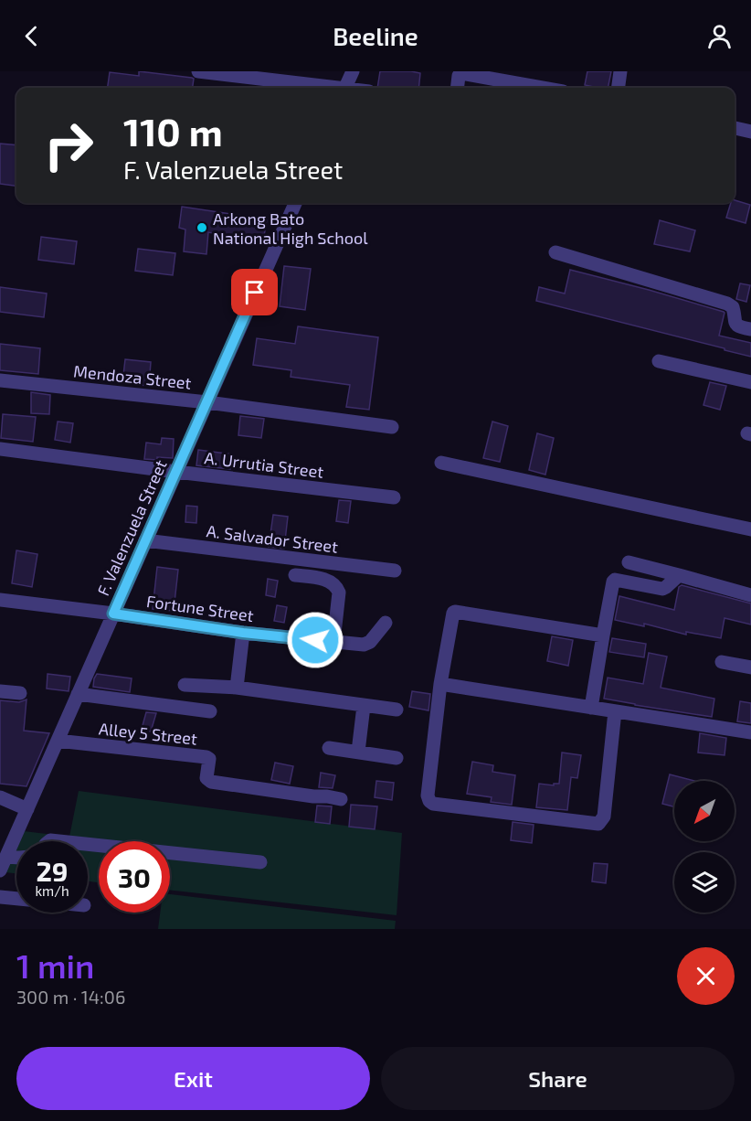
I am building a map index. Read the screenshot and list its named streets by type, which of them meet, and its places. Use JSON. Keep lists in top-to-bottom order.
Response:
{
  "streets": {
    "street": [
      "Mendoza Street",
      "A. Urrutia Street",
      "F. Valenzuela Street",
      "A. Salvador Street",
      "Fortune Street",
      "Alley 5 Street"
    ]
  },
  "crossings": [
    ["Mendoza Street", "F. Valenzuela Street"],
    ["A. Urrutia Street", "F. Valenzuela Street"],
    ["F. Valenzuela Street", "A. Salvador Street"],
    ["F. Valenzuela Street", "Fortune Street"],
    ["F. Valenzuela Street", "Alley 5 Street"]
  ],
  "places": ["Arkong Bato National High School"],
  "north": "bottom left",
  "page": {
    "header": "Beeline",
    "turn": ["110 m", "F. Valenzuela Street"],
    "speed": "29 km/h",
    "limit": "30",
    "heading": ["1 min", "300 m · 14:06"],
    "buttons": ["Exit", "Share"]
  }
}
